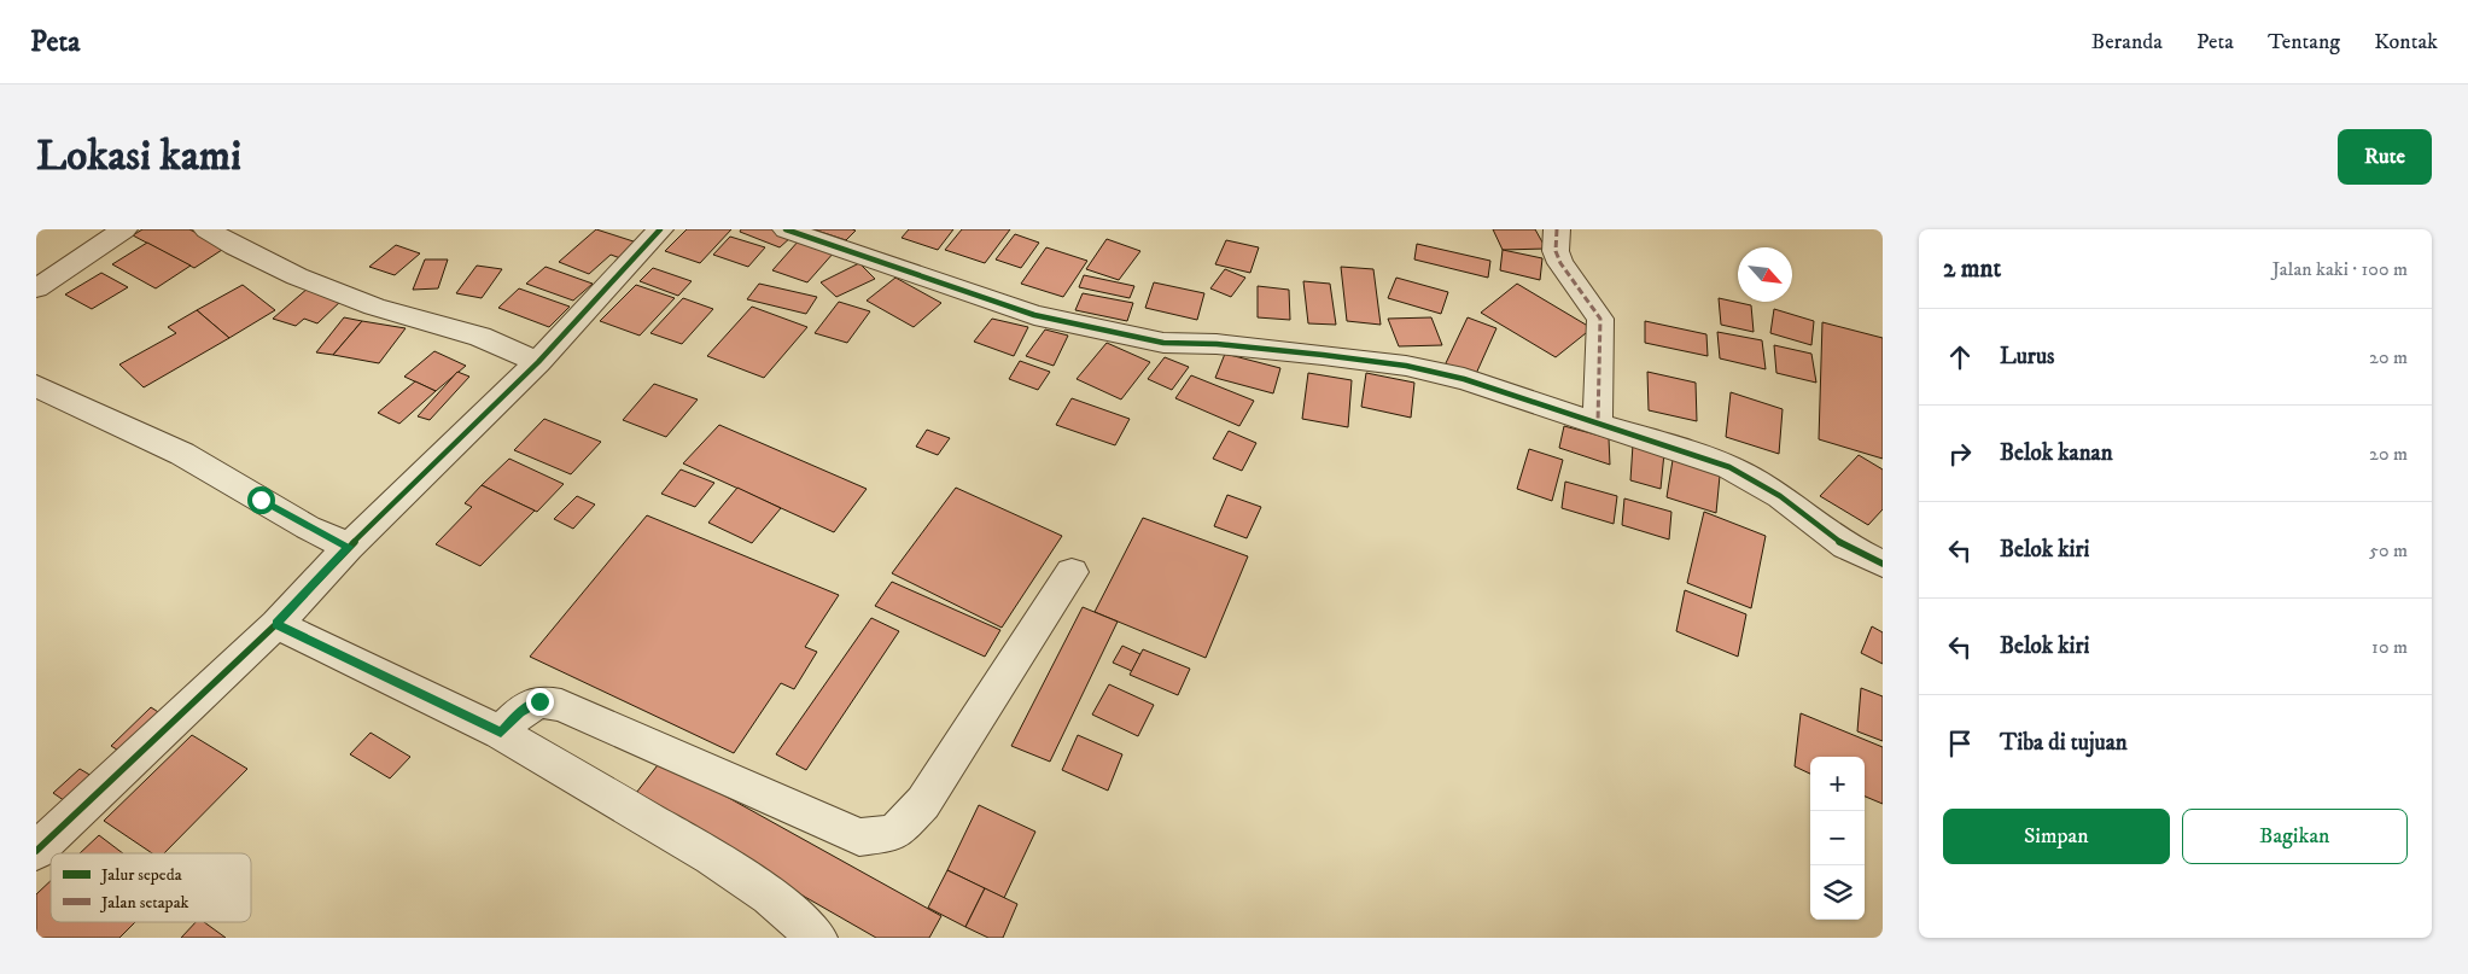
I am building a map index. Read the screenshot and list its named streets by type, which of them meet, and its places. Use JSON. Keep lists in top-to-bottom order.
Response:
{
  "legend": ["Jalur sepeda", "Jalan setapak"],
  "north": "bottom right",
  "page": {
    "header": "Peta",
    "nav": [
      "Beranda",
      "Peta",
      "Tentang",
      "Kontak"
    ],
    "buttons": [
      "Rute",
      ["Simpan", "Bagikan"]
    ],
    "title": "Lokasi kami",
    "heading": ["2 mnt", "Jalan kaki · 100 m"],
    "list": [
      ["Lurus", "20 m"],
      ["Belok kanan", "20 m"],
      ["Belok kiri", "50 m"],
      ["Belok kiri", "10 m"],
      "Tiba di tujuan"
    ],
    "map_buttons": ["+", "−"]
  }
}
